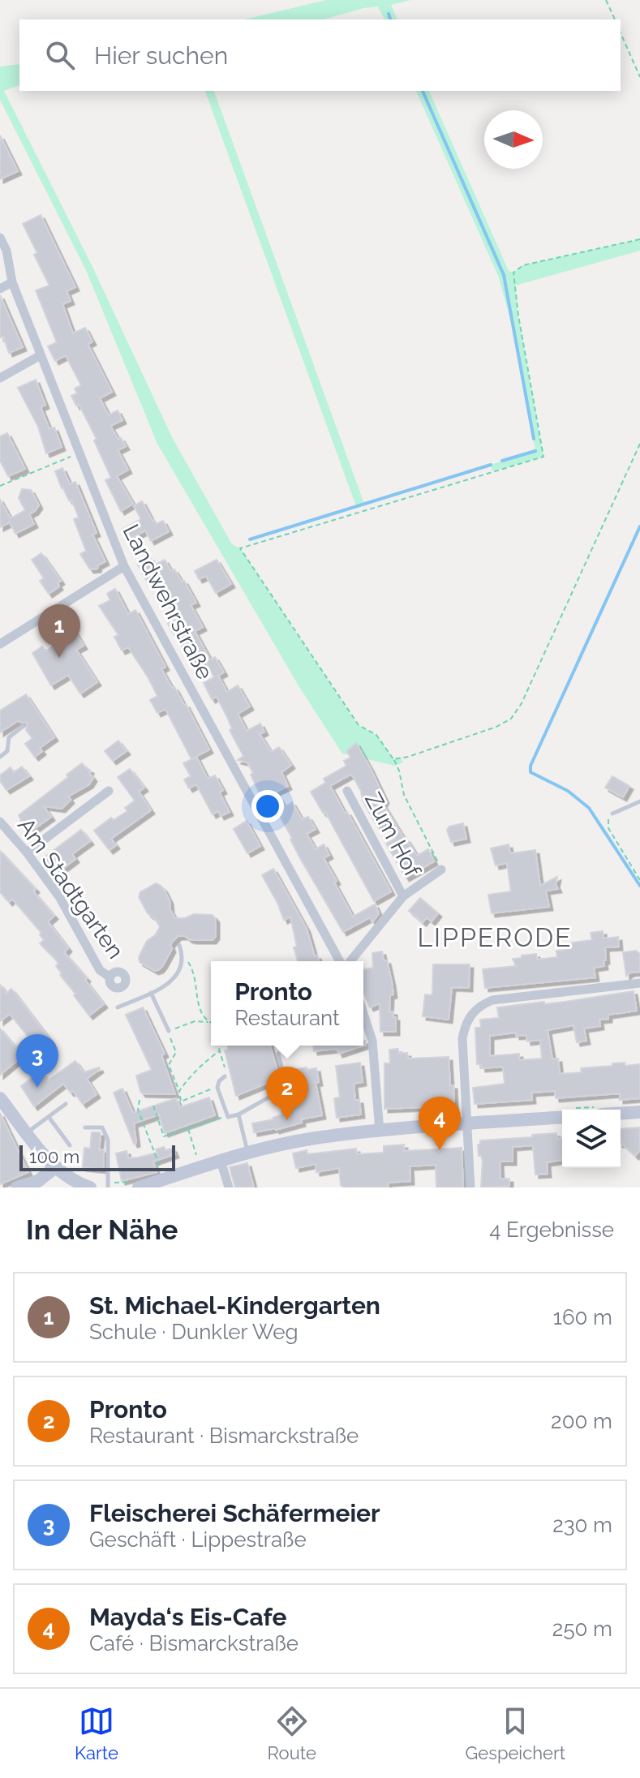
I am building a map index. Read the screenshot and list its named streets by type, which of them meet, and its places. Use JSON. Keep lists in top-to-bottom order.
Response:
{
  "streets": {
    "street": ["Landwehrstraße", "Zum Hof", "Am Stadtgarten"]
  },
  "districts": ["LIPPERODE"],
  "scale_bar": "100 m",
  "north": "right",
  "page": {
    "search": "Hier suchen",
    "pins": [
      "1",
      "3",
      "2",
      "4"
    ],
    "popup": ["Pronto", "Restaurant"],
    "scale": "100 m",
    "heading": ["In der Nähe", "4 Ergebnisse"],
    "list": [
      {
        "mark": "1",
        "name": "St. Michael-Kindergarten",
        "note": "Schule · Dunkler Weg",
        "value": "160 m"
      },
      {
        "mark": "2",
        "name": "Pronto",
        "note": "Restaurant · Bismarckstraße",
        "value": "200 m"
      },
      {
        "mark": "3",
        "name": "Fleischerei Schäfermeier",
        "note": "Geschäft · Lippestraße",
        "value": "230 m"
      },
      {
        "mark": "4",
        "name": "Mayda‘s Eis-Cafe",
        "note": "Café · Bismarckstraße",
        "value": "250 m"
      }
    ],
    "nav": ["Karte", "Route", "Gespeichert"]
  }
}
